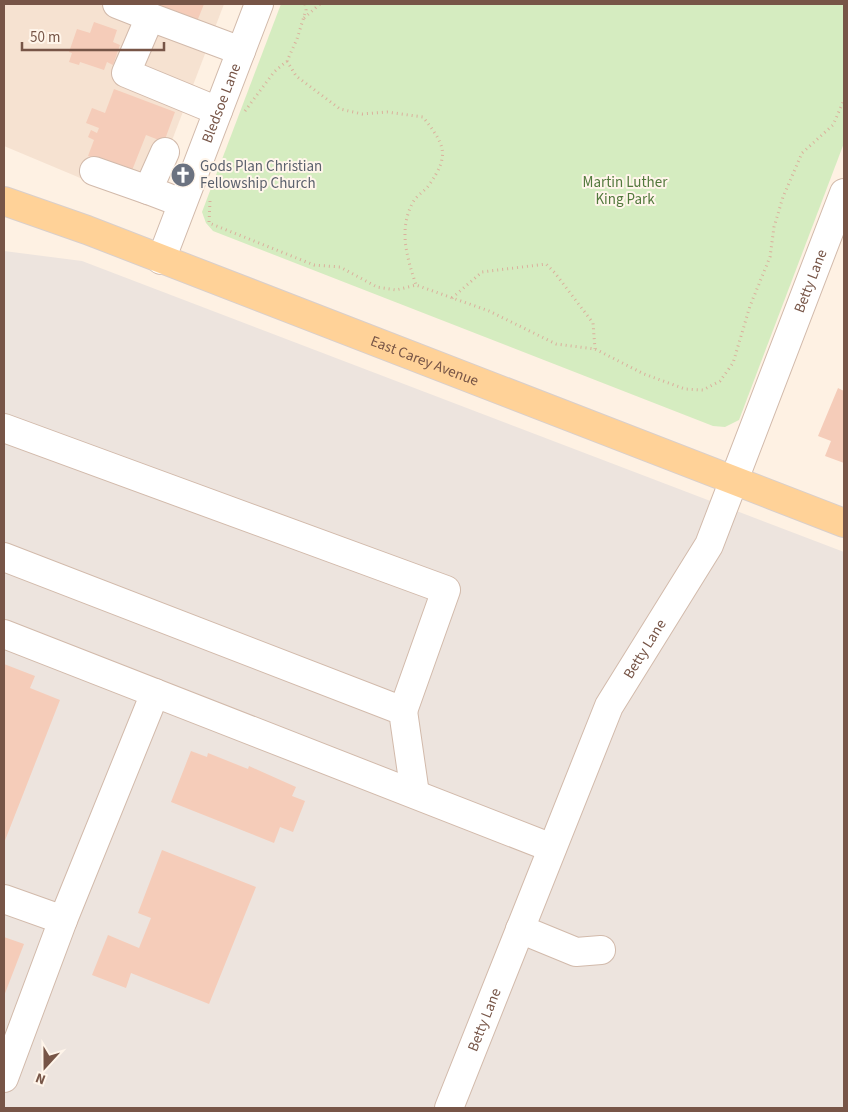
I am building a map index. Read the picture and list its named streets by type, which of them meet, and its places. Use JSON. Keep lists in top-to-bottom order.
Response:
{
  "streets": {
    "main road": ["East Carey Avenue"],
    "street": ["Bledsoe Lane", "Betty Lane"]
  },
  "crossings": [
    ["Bledsoe Lane", "East Carey Avenue"],
    ["Betty Lane", "East Carey Avenue"]
  ],
  "parks": ["Martin Luther King Park"],
  "places": {
    "church": ["Gods Plan Christian Fellowship Church"]
  },
  "scale_bar": "50 m",
  "north": "bottom"
}
